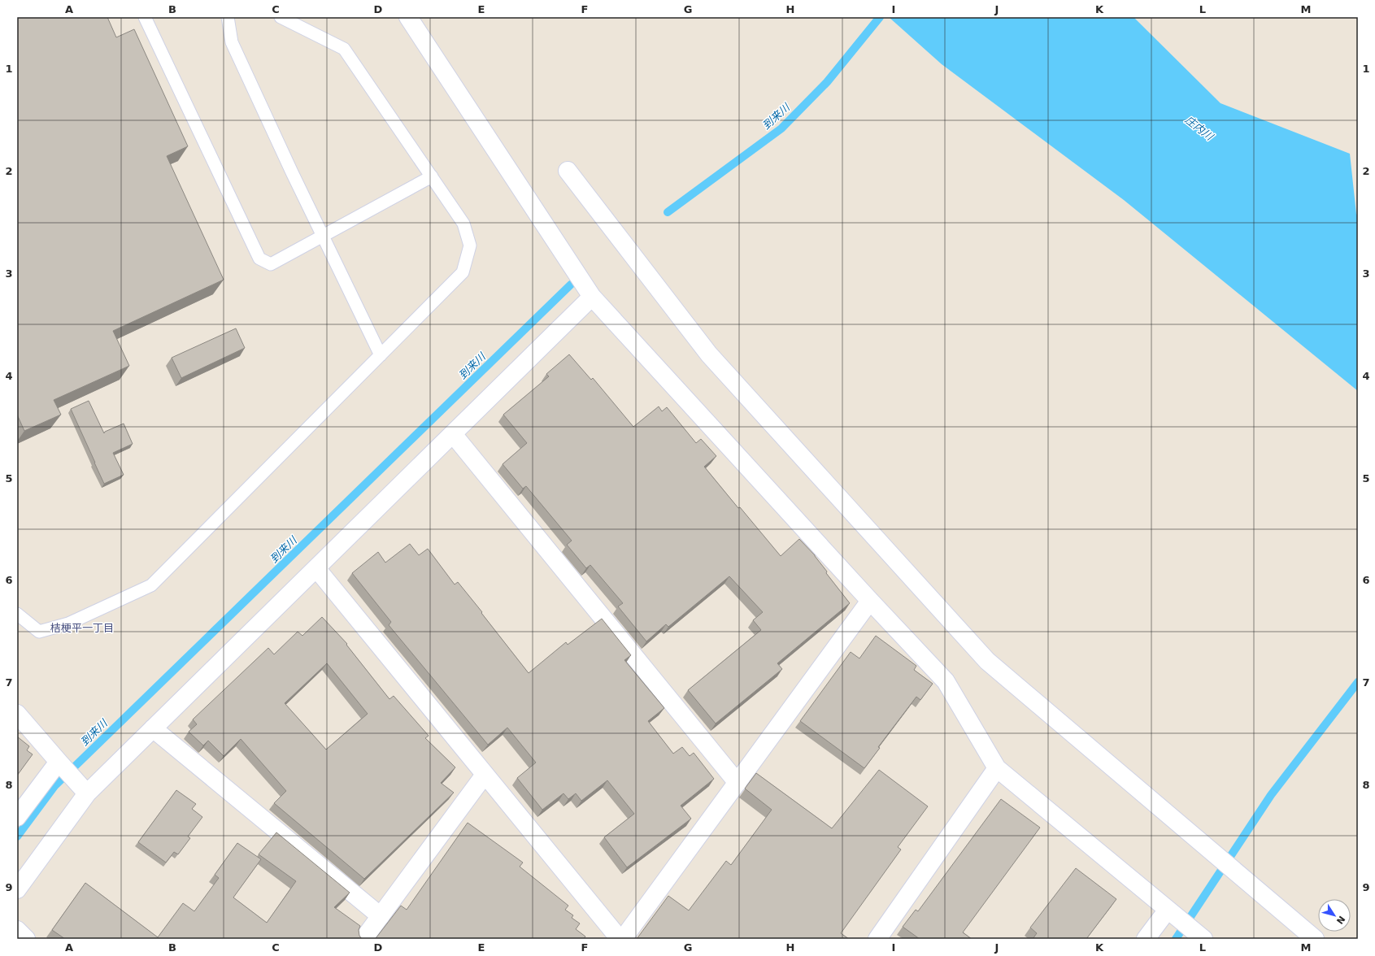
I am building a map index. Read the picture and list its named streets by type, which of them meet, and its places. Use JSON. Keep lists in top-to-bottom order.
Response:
{
  "districts": ["桔梗平一丁目"],
  "water": ["到来川", "庄内川"],
  "north": "bottom right",
  "grid": {
    "columns": [
      "A",
      "B",
      "C",
      "D",
      "E",
      "F",
      "G",
      "H",
      "I",
      "J",
      "K",
      "L",
      "M"
    ],
    "rows": [
      "1",
      "2",
      "3",
      "4",
      "5",
      "6",
      "7",
      "8",
      "9"
    ]
  }
}
